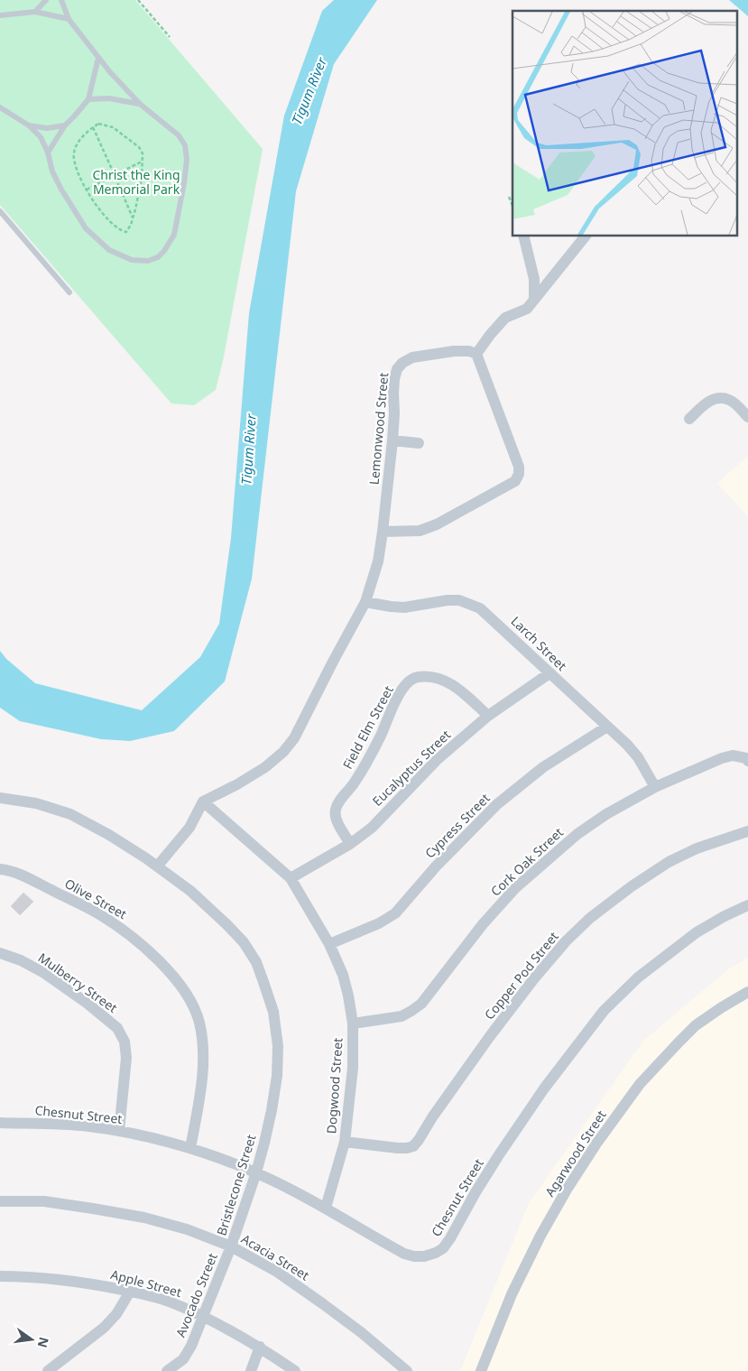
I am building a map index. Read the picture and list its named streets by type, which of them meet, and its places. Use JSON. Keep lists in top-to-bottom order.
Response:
{
  "streets": {
    "street": [
      "Lemonwood Street",
      "Larch Street",
      "Field Elm Street",
      "Eucalyptus Street",
      "Cypress Street",
      "Cork Oak Street",
      "Olive Street",
      "Copper Pod Street",
      "Mulberry Street",
      "Dogwood Street",
      "Chesnut Street",
      "Agarwood Street",
      "Bristlecone Street",
      "Acacia Street",
      "Apple Street",
      "Avocado Street"
    ]
  },
  "crossings": [
    ["Lemonwood Street", "Larch Street"],
    ["Lemonwood Street", "Dogwood Street"],
    ["Larch Street", "Eucalyptus Street"],
    ["Larch Street", "Cypress Street"],
    ["Larch Street", "Cork Oak Street"],
    ["Field Elm Street", "Eucalyptus Street"],
    ["Eucalyptus Street", "Dogwood Street"],
    ["Cypress Street", "Dogwood Street"],
    ["Cork Oak Street", "Dogwood Street"],
    ["Olive Street", "Chesnut Street"],
    ["Copper Pod Street", "Dogwood Street"],
    ["Mulberry Street", "Chesnut Street"],
    ["Dogwood Street", "Chesnut Street"],
    ["Chesnut Street", "Bristlecone Street"],
    ["Bristlecone Street", "Acacia Street"],
    ["Bristlecone Street", "Avocado Street"],
    ["Acacia Street", "Avocado Street"],
    ["Apple Street", "Avocado Street"]
  ],
  "water": ["Tigum River"],
  "parks": ["Christ the King Memorial Park"],
  "north": "right"
}
